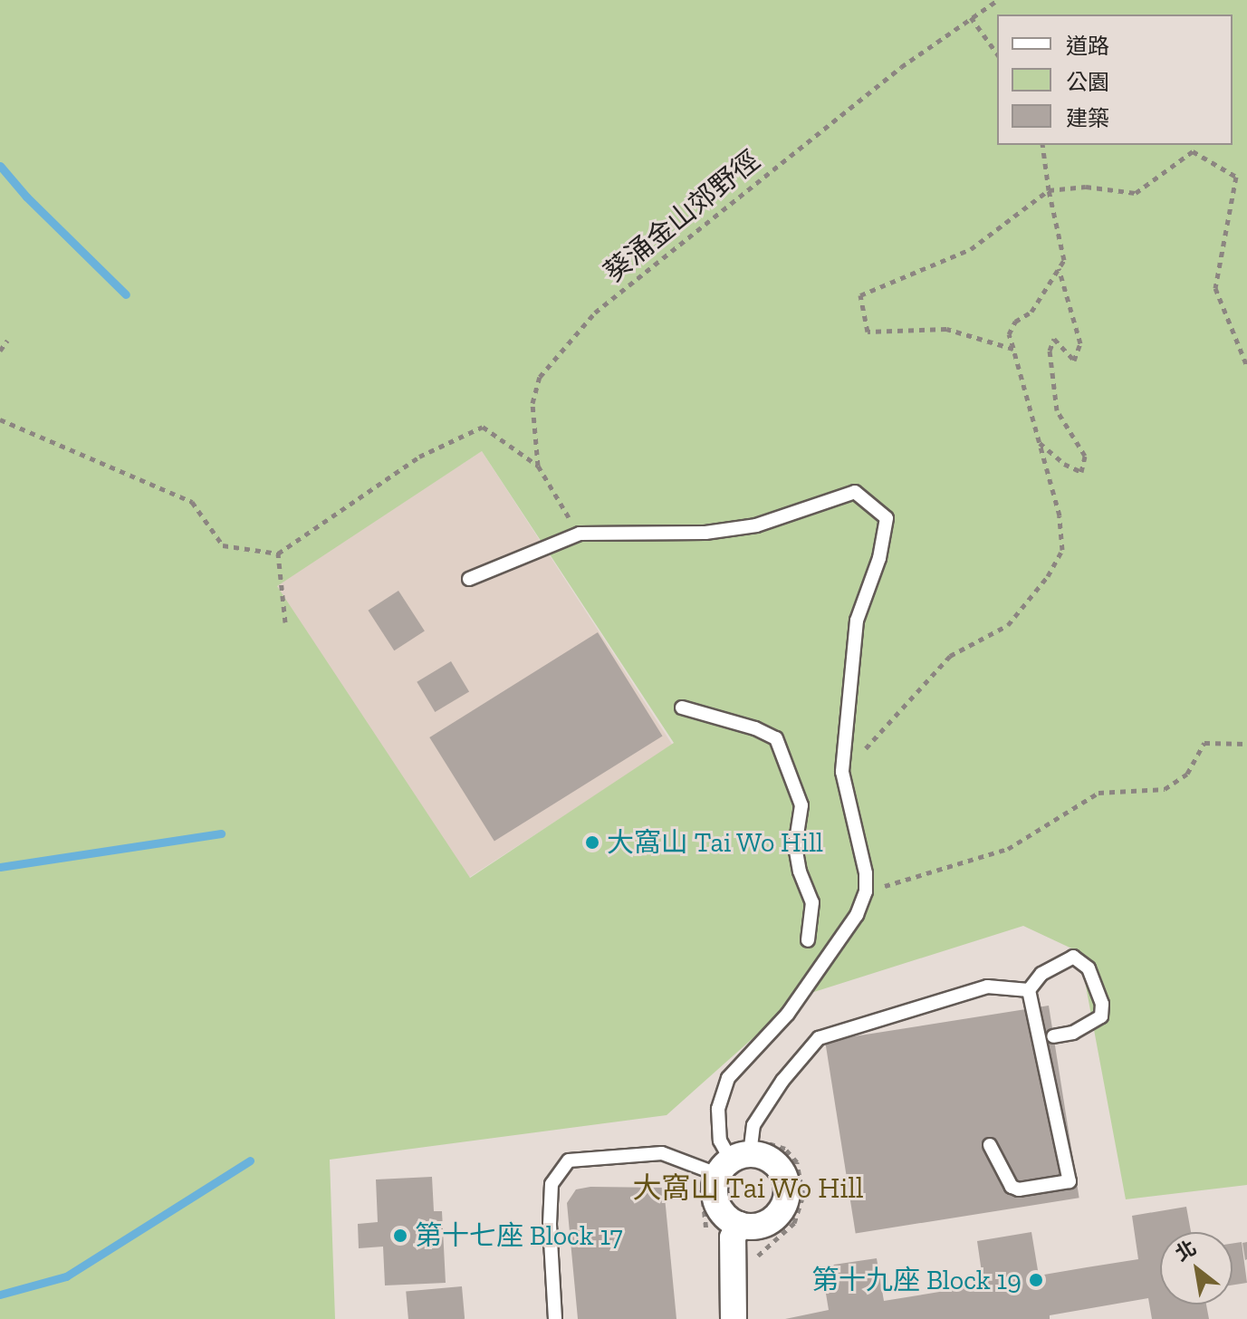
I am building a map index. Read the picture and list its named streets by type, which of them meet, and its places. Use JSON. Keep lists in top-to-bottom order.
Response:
{
  "streets": {
    "path": ["葵涌金山郊野徑"]
  },
  "districts": ["大窩山 Tai Wo Hill"],
  "places": ["大窩山 Tai Wo Hill", "第十七座 Block 17", "第十九座 Block 19"],
  "legend": ["道路", "公園", "建築"],
  "north": "top left"
}
